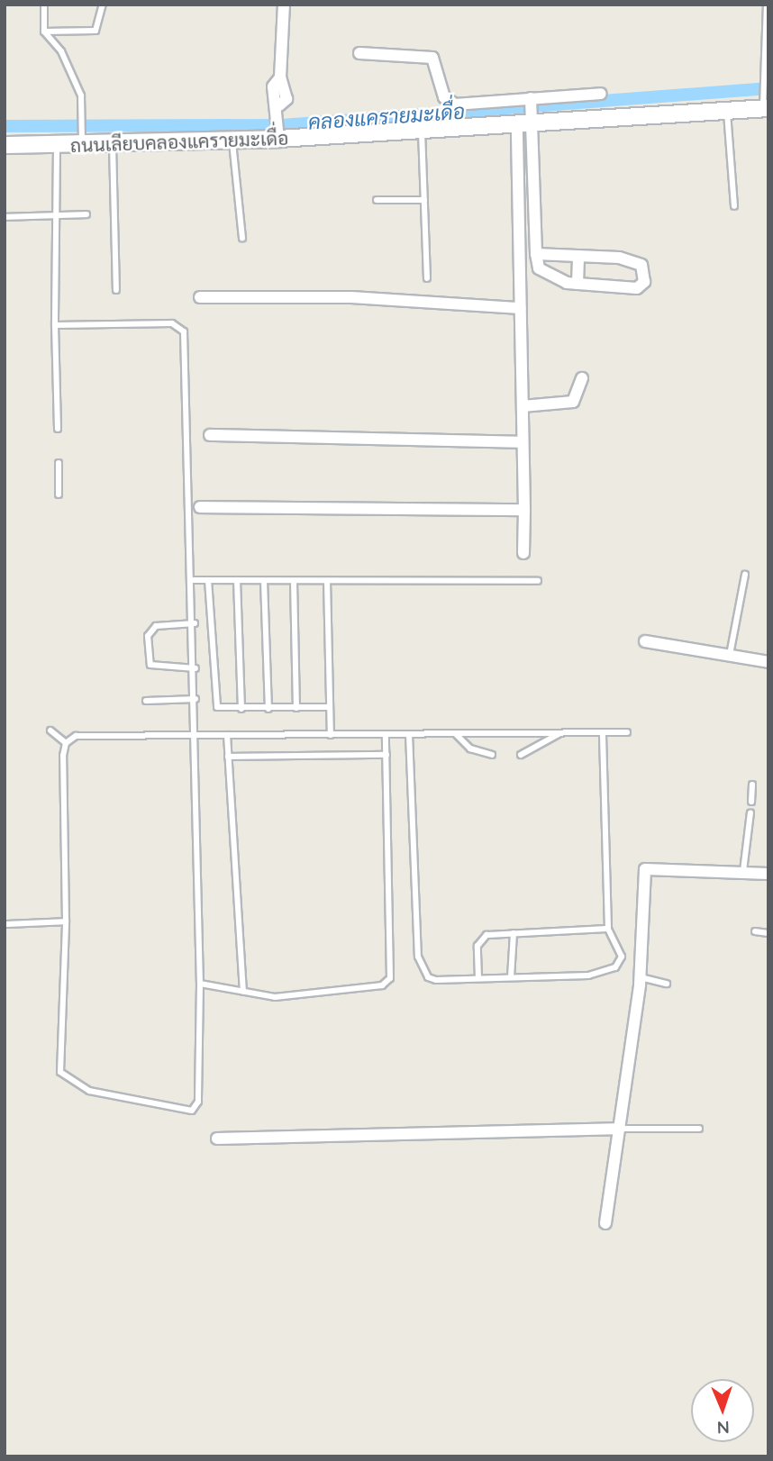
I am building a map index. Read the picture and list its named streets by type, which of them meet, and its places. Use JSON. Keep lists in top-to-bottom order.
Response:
{
  "streets": {
    "street": ["ถนนเลียบคลองแครายมะเดื่อ"]
  },
  "water": ["คลองแครายมะเดื่อ"],
  "north": "bottom"
}
